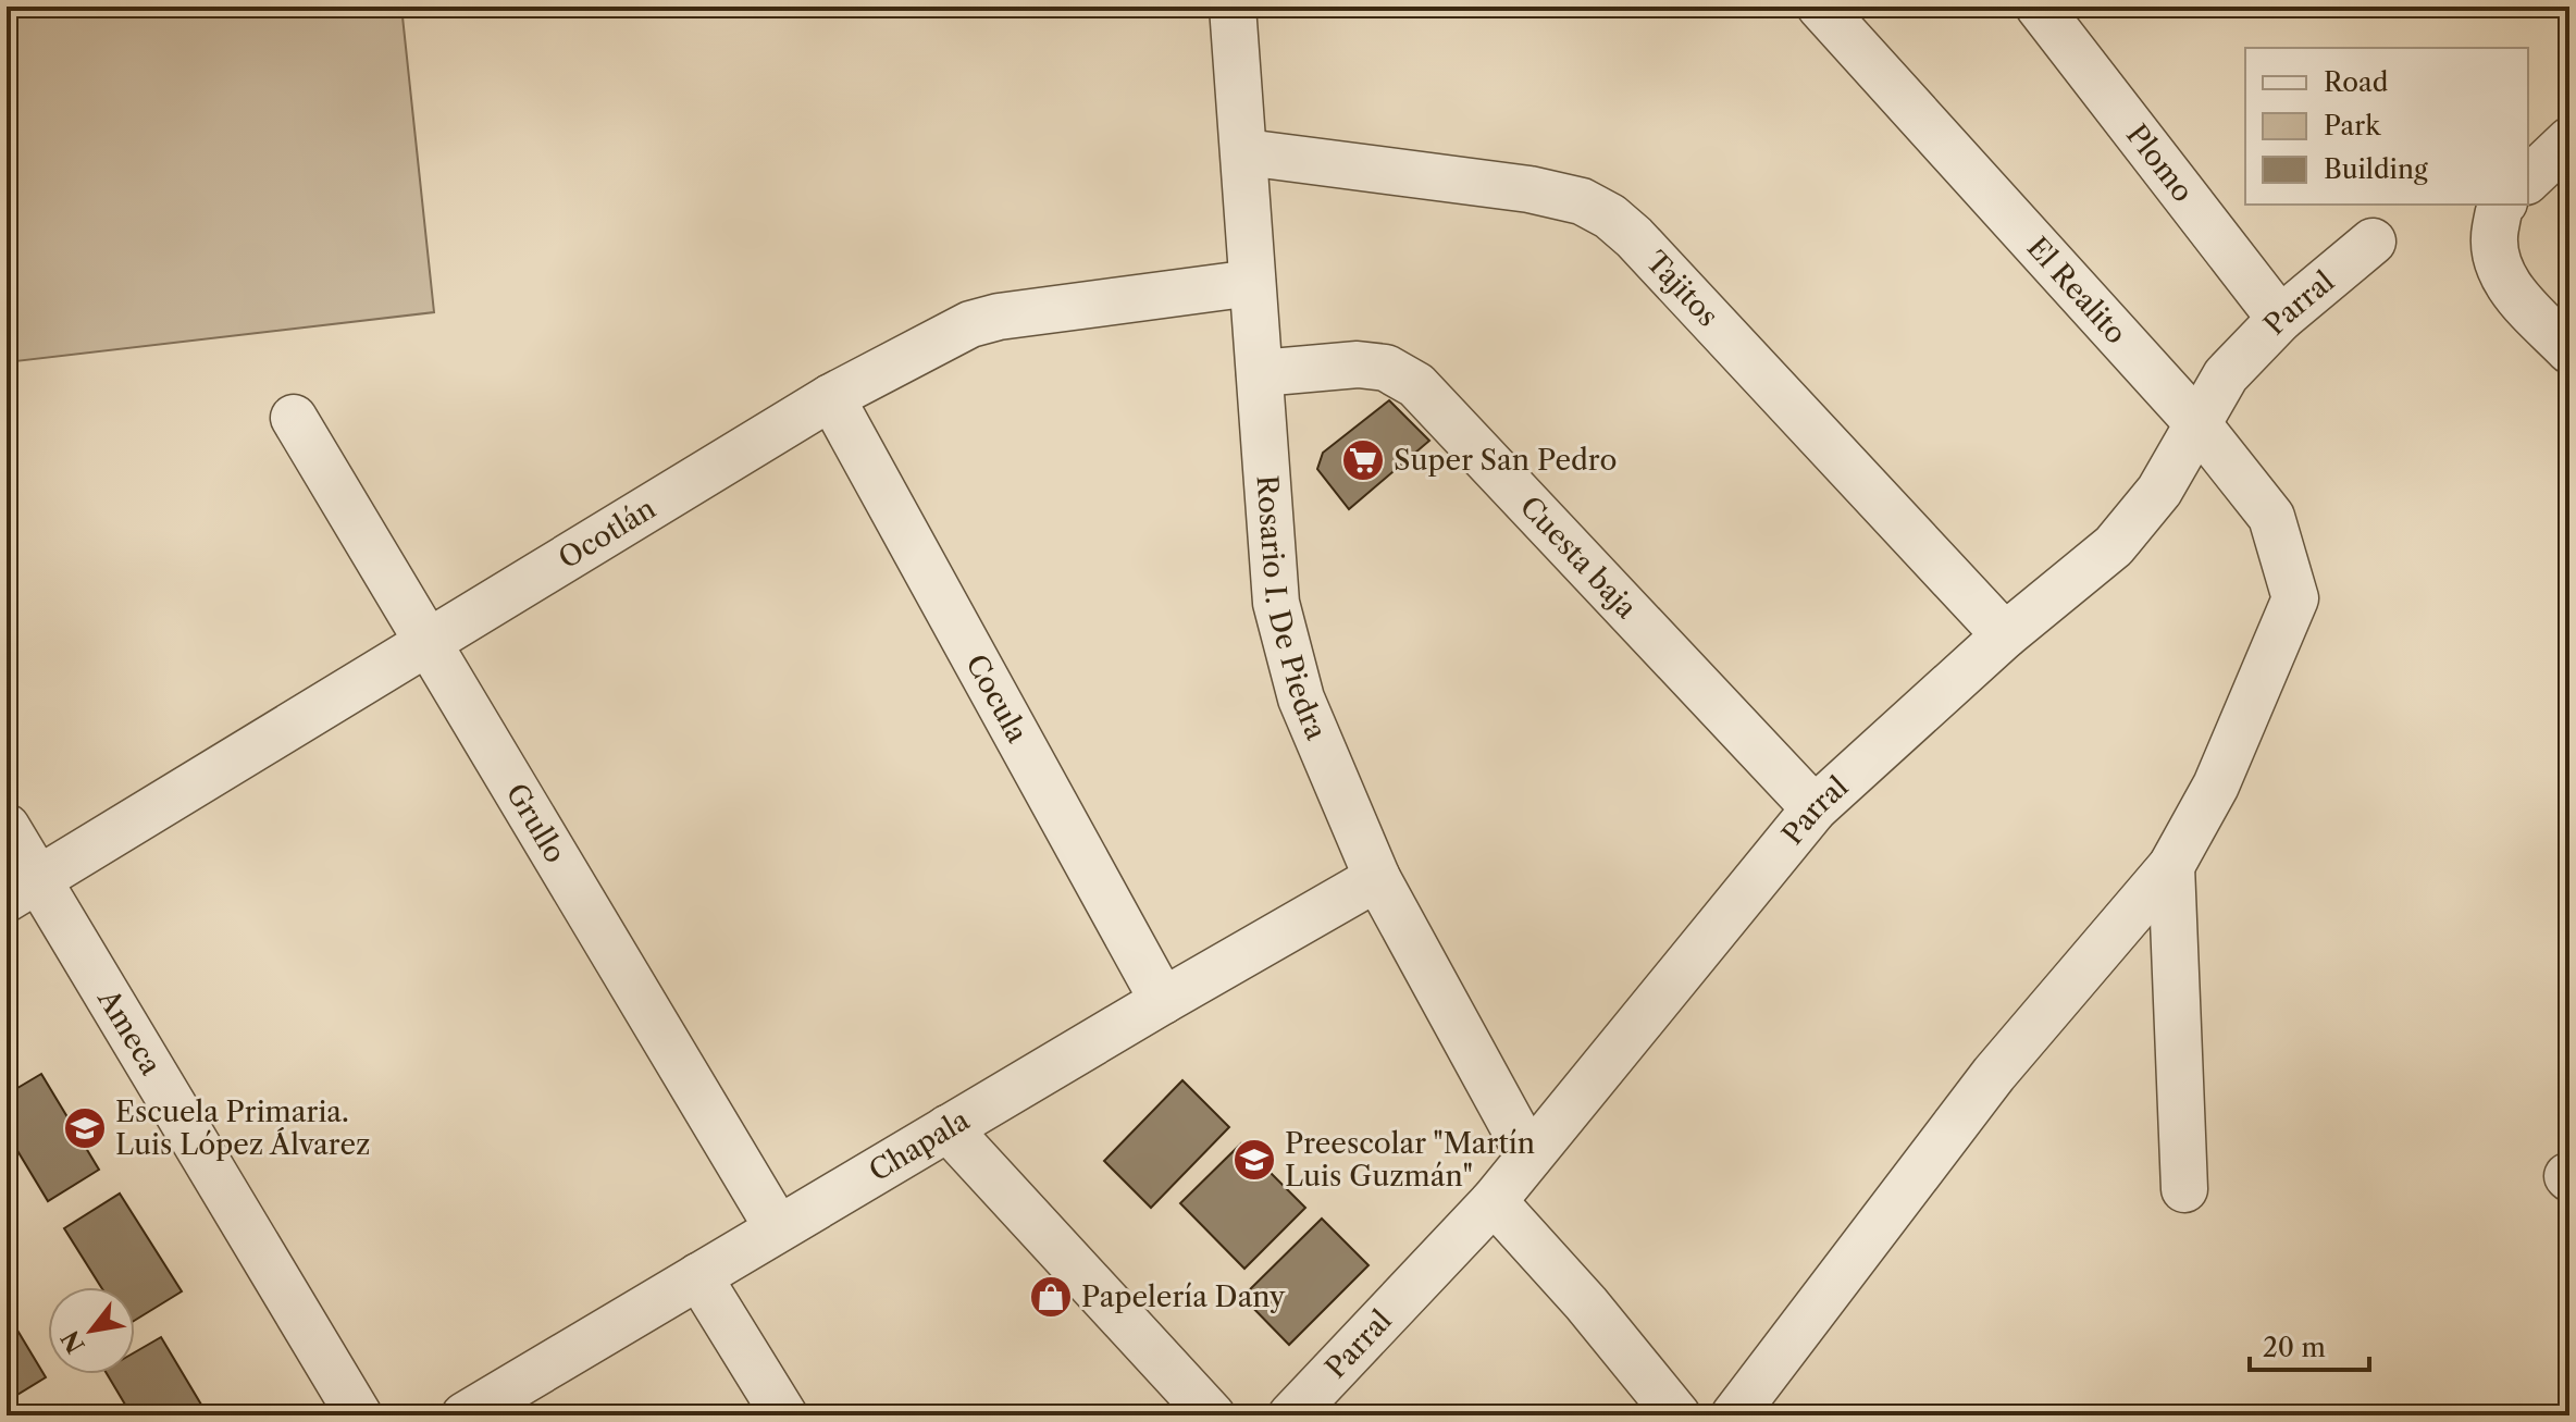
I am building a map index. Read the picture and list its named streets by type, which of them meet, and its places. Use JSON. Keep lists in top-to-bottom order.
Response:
{
  "streets": {
    "street": [
      "Plomo",
      "Tajitos",
      "El Realito",
      "Parral",
      "Ocotlán",
      "Cuesta baja",
      "Rosario I. De Piedra",
      "Cocula",
      "Grullo",
      "Ameca",
      "Chapala"
    ]
  },
  "crossings": [
    ["Plomo", "Parral"],
    ["Tajitos", "Parral"],
    ["Tajitos", "Rosario I. De Piedra"],
    ["El Realito", "Parral"],
    ["Parral", "Cuesta baja"],
    ["Parral", "Rosario I. De Piedra"],
    ["Ocotlán", "Rosario I. De Piedra"],
    ["Ocotlán", "Cocula"],
    ["Ocotlán", "Grullo"],
    ["Ocotlán", "Ameca"],
    ["Cuesta baja", "Rosario I. De Piedra"],
    ["Rosario I. De Piedra", "Chapala"],
    ["Cocula", "Chapala"],
    ["Grullo", "Chapala"]
  ],
  "places": {
    "supermarket": ["Super San Pedro"],
    "school or university": ["Escuela Primaria. Luis López Álvarez", "Preescolar \"Martín Luis Guzmán\""],
    "shop": ["Papelería Dany"]
  },
  "legend": ["Road", "Park", "Building"],
  "scale_bar": "20 m",
  "north": "bottom left"
}
